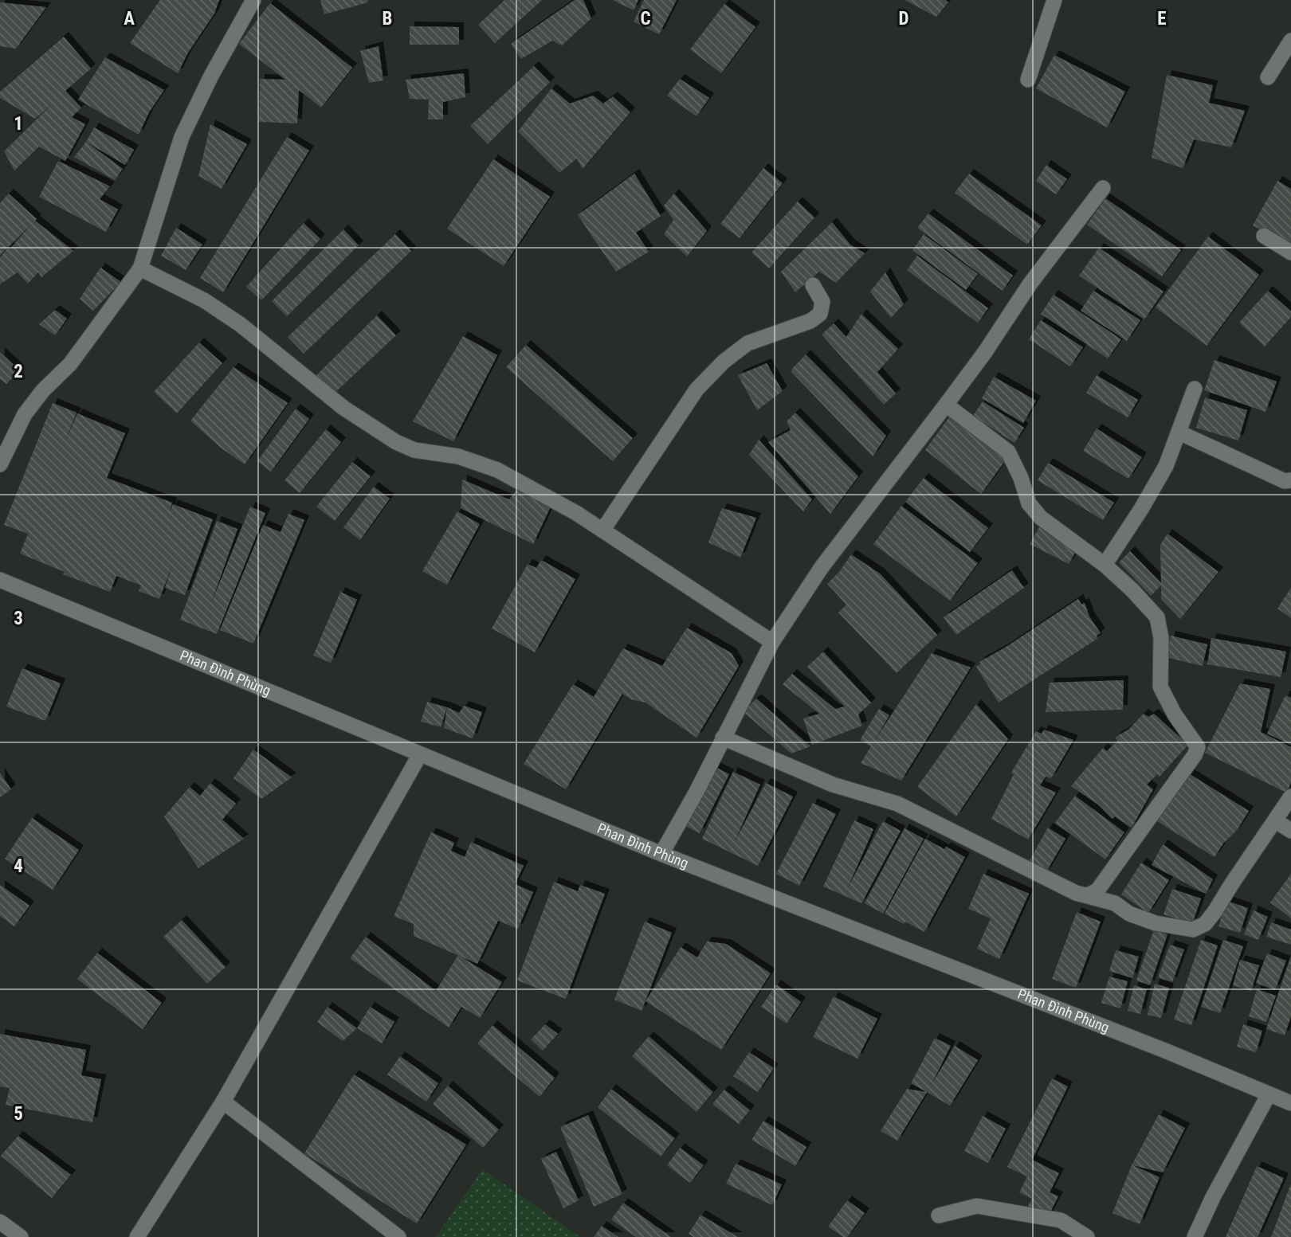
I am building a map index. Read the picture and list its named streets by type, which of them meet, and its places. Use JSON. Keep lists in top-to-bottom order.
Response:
{
  "streets": {
    "street": ["Phan Đình Phùng"]
  },
  "grid": {
    "columns": [
      "A",
      "B",
      "C",
      "D",
      "E"
    ],
    "rows": [
      "1",
      "2",
      "3",
      "4",
      "5"
    ]
  }
}
